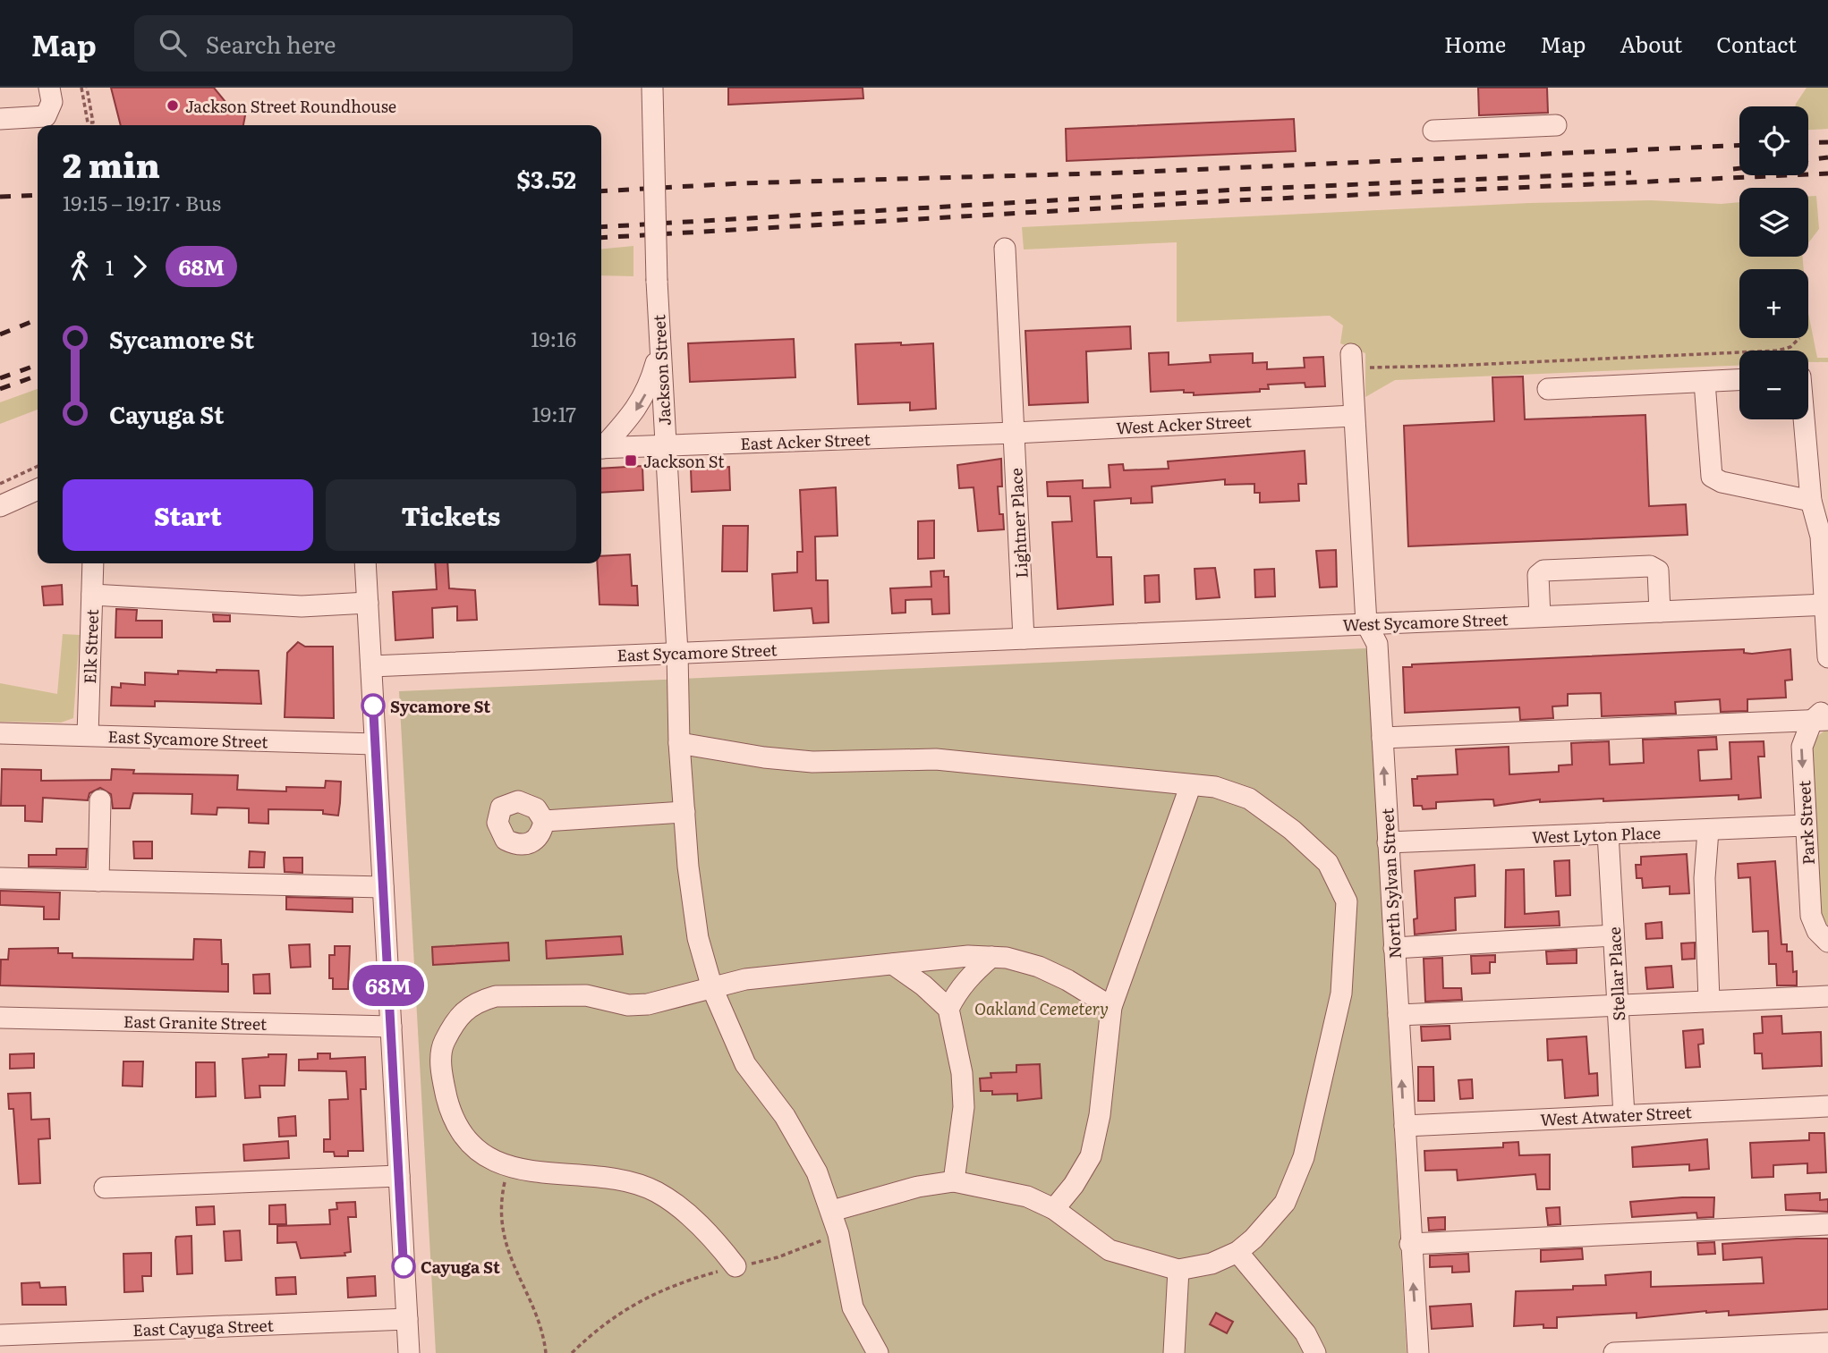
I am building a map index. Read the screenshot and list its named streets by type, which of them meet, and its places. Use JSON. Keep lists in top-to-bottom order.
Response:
{
  "streets": {
    "street": [
      "Jackson Street",
      "West Acker Street",
      "East Acker Street",
      "Lightner Place",
      "West Sycamore Street",
      "Elk Street",
      "East Sycamore Street",
      "Park Street",
      "West Lyton Place",
      "North Sylvan Street",
      "Stellar Place",
      "East Granite Street",
      "West Atwater Street",
      "East Cayuga Street"
    ]
  },
  "crossings": [
    ["Jackson Street", "East Acker Street"],
    ["Jackson Street", "East Sycamore Street"],
    ["West Acker Street", "East Acker Street"],
    ["West Acker Street", "Lightner Place"],
    ["West Acker Street", "North Sylvan Street"],
    ["East Acker Street", "Lightner Place"],
    ["Lightner Place", "West Sycamore Street"],
    ["Lightner Place", "East Sycamore Street"],
    ["West Sycamore Street", "East Sycamore Street"],
    ["West Sycamore Street", "North Sylvan Street"],
    ["Elk Street", "East Sycamore Street"],
    ["Park Street", "West Lyton Place"],
    ["West Lyton Place", "North Sylvan Street"],
    ["West Lyton Place", "Stellar Place"],
    ["North Sylvan Street", "West Atwater Street"],
    ["Stellar Place", "West Atwater Street"]
  ],
  "one_way": ["Park Street"],
  "parks": ["Oakland Cemetery"],
  "places": {
    "other": ["Jackson Street Roundhouse", "Sycamore St", "Cayuga St"],
    "transit": ["Jackson St"]
  },
  "lines": ["bus line 68M"],
  "page": {
    "header": "Map",
    "search": "Search here",
    "nav": [
      "Home",
      "Map",
      "About",
      "Contact"
    ],
    "on_map": "68M",
    "map_buttons": ["+", "−"],
    "heading": ["2 min", "19:15 – 19:17 · Bus", "$3.52"],
    "legs": ["1", "68M"],
    "list": [
      {
        "name": "Sycamore St",
        "value": "19:16"
      },
      {
        "name": "Cayuga St",
        "value": "19:17"
      }
    ],
    "buttons": ["Start", "Tickets"]
  }
}
